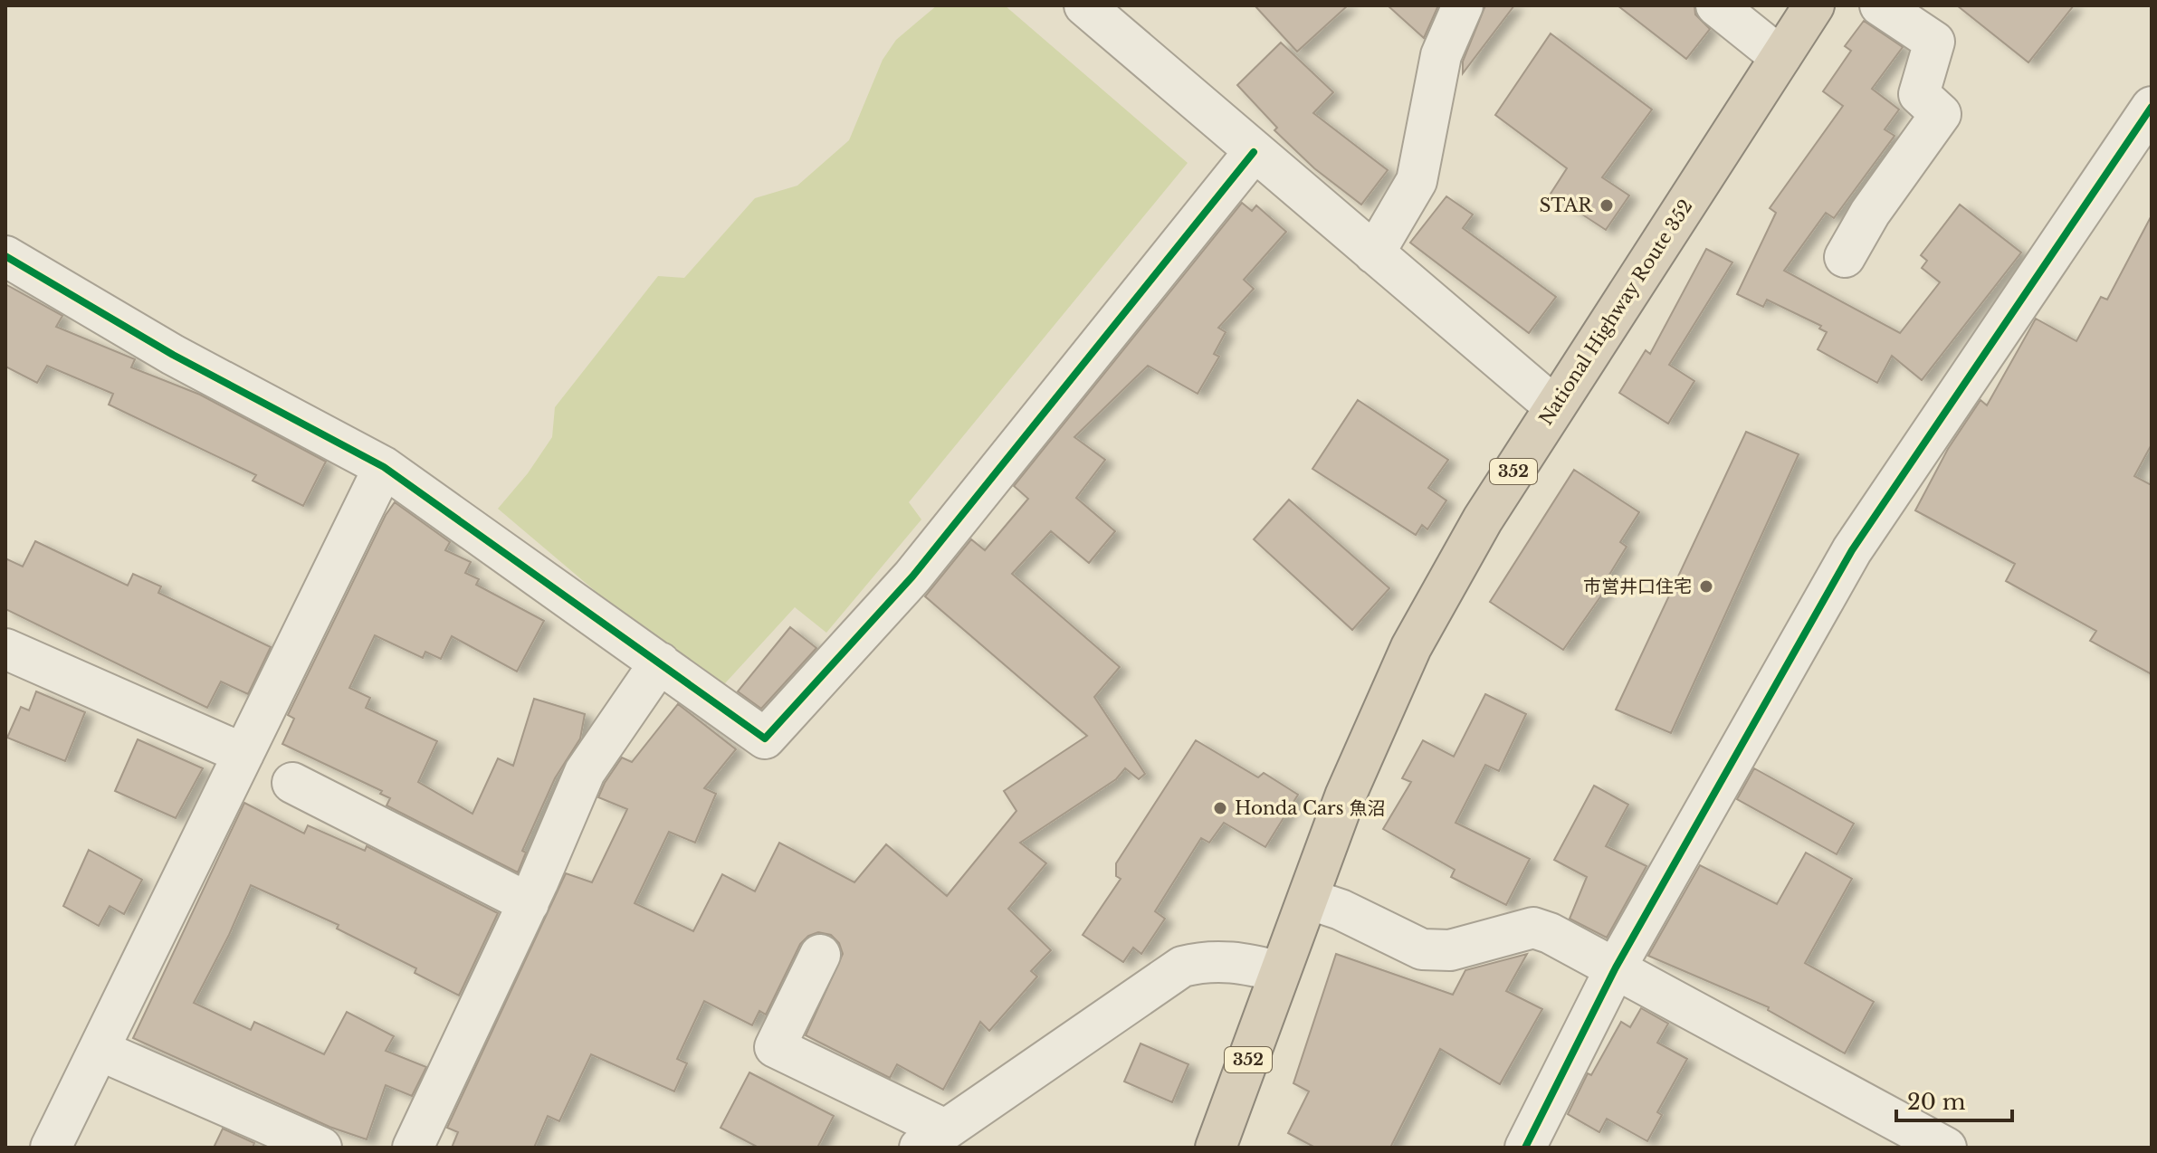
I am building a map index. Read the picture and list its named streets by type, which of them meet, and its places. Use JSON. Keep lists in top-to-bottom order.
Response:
{
  "streets": {
    "highway": ["National Highway Route 352", "352"]
  },
  "places": ["STAR", "市営井口住宅", "Honda Cars 魚沼"],
  "scale_bar": "20 m"
}
